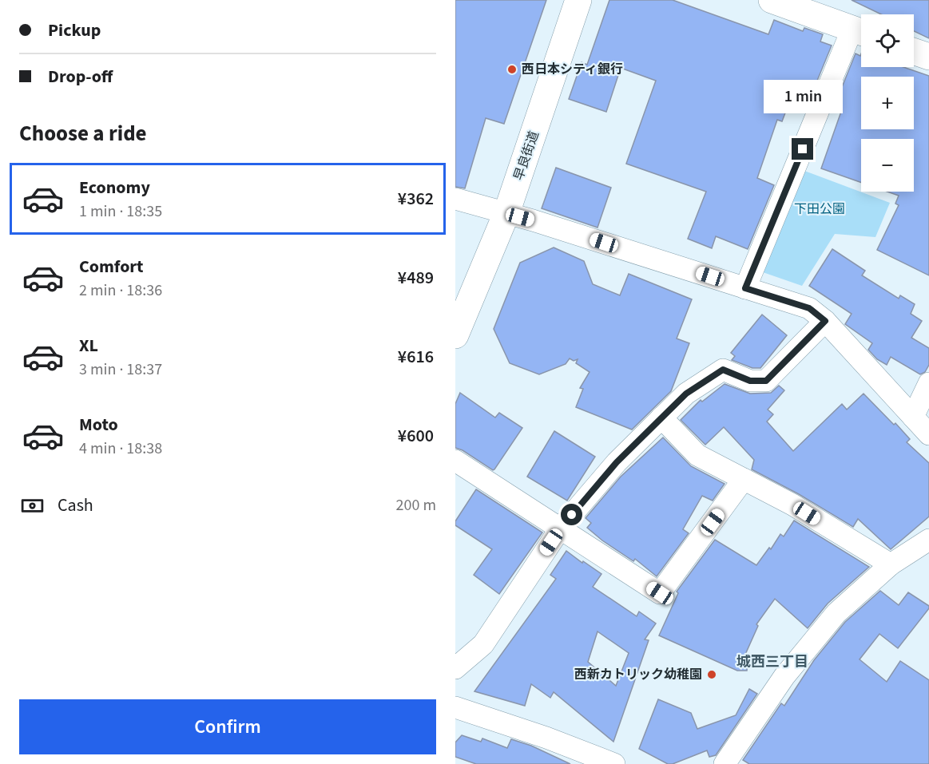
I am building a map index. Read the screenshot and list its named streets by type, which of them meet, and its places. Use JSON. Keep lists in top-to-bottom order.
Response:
{
  "streets": {
    "street": ["早良街道"]
  },
  "districts": ["城西三丁目"],
  "parks": ["下田公園"],
  "places": ["西日本シティ銀行", "西新カトリック幼稚園"],
  "page": {
    "banner": ["Pickup", "Drop-off"],
    "map_buttons": ["+", "−"],
    "bubble": "1 min",
    "heading": "Choose a ride",
    "list": [
      {
        "name": "Economy",
        "note": "1 min · 18:35",
        "value": "¥362"
      },
      {
        "name": "Comfort",
        "note": "2 min · 18:36",
        "value": "¥489"
      },
      {
        "name": "XL",
        "note": "3 min · 18:37",
        "value": "¥616"
      },
      {
        "name": "Moto",
        "note": "4 min · 18:38",
        "value": "¥600"
      }
    ],
    "pay": ["Cash", "200 m"],
    "buttons": "Confirm"
  }
}
